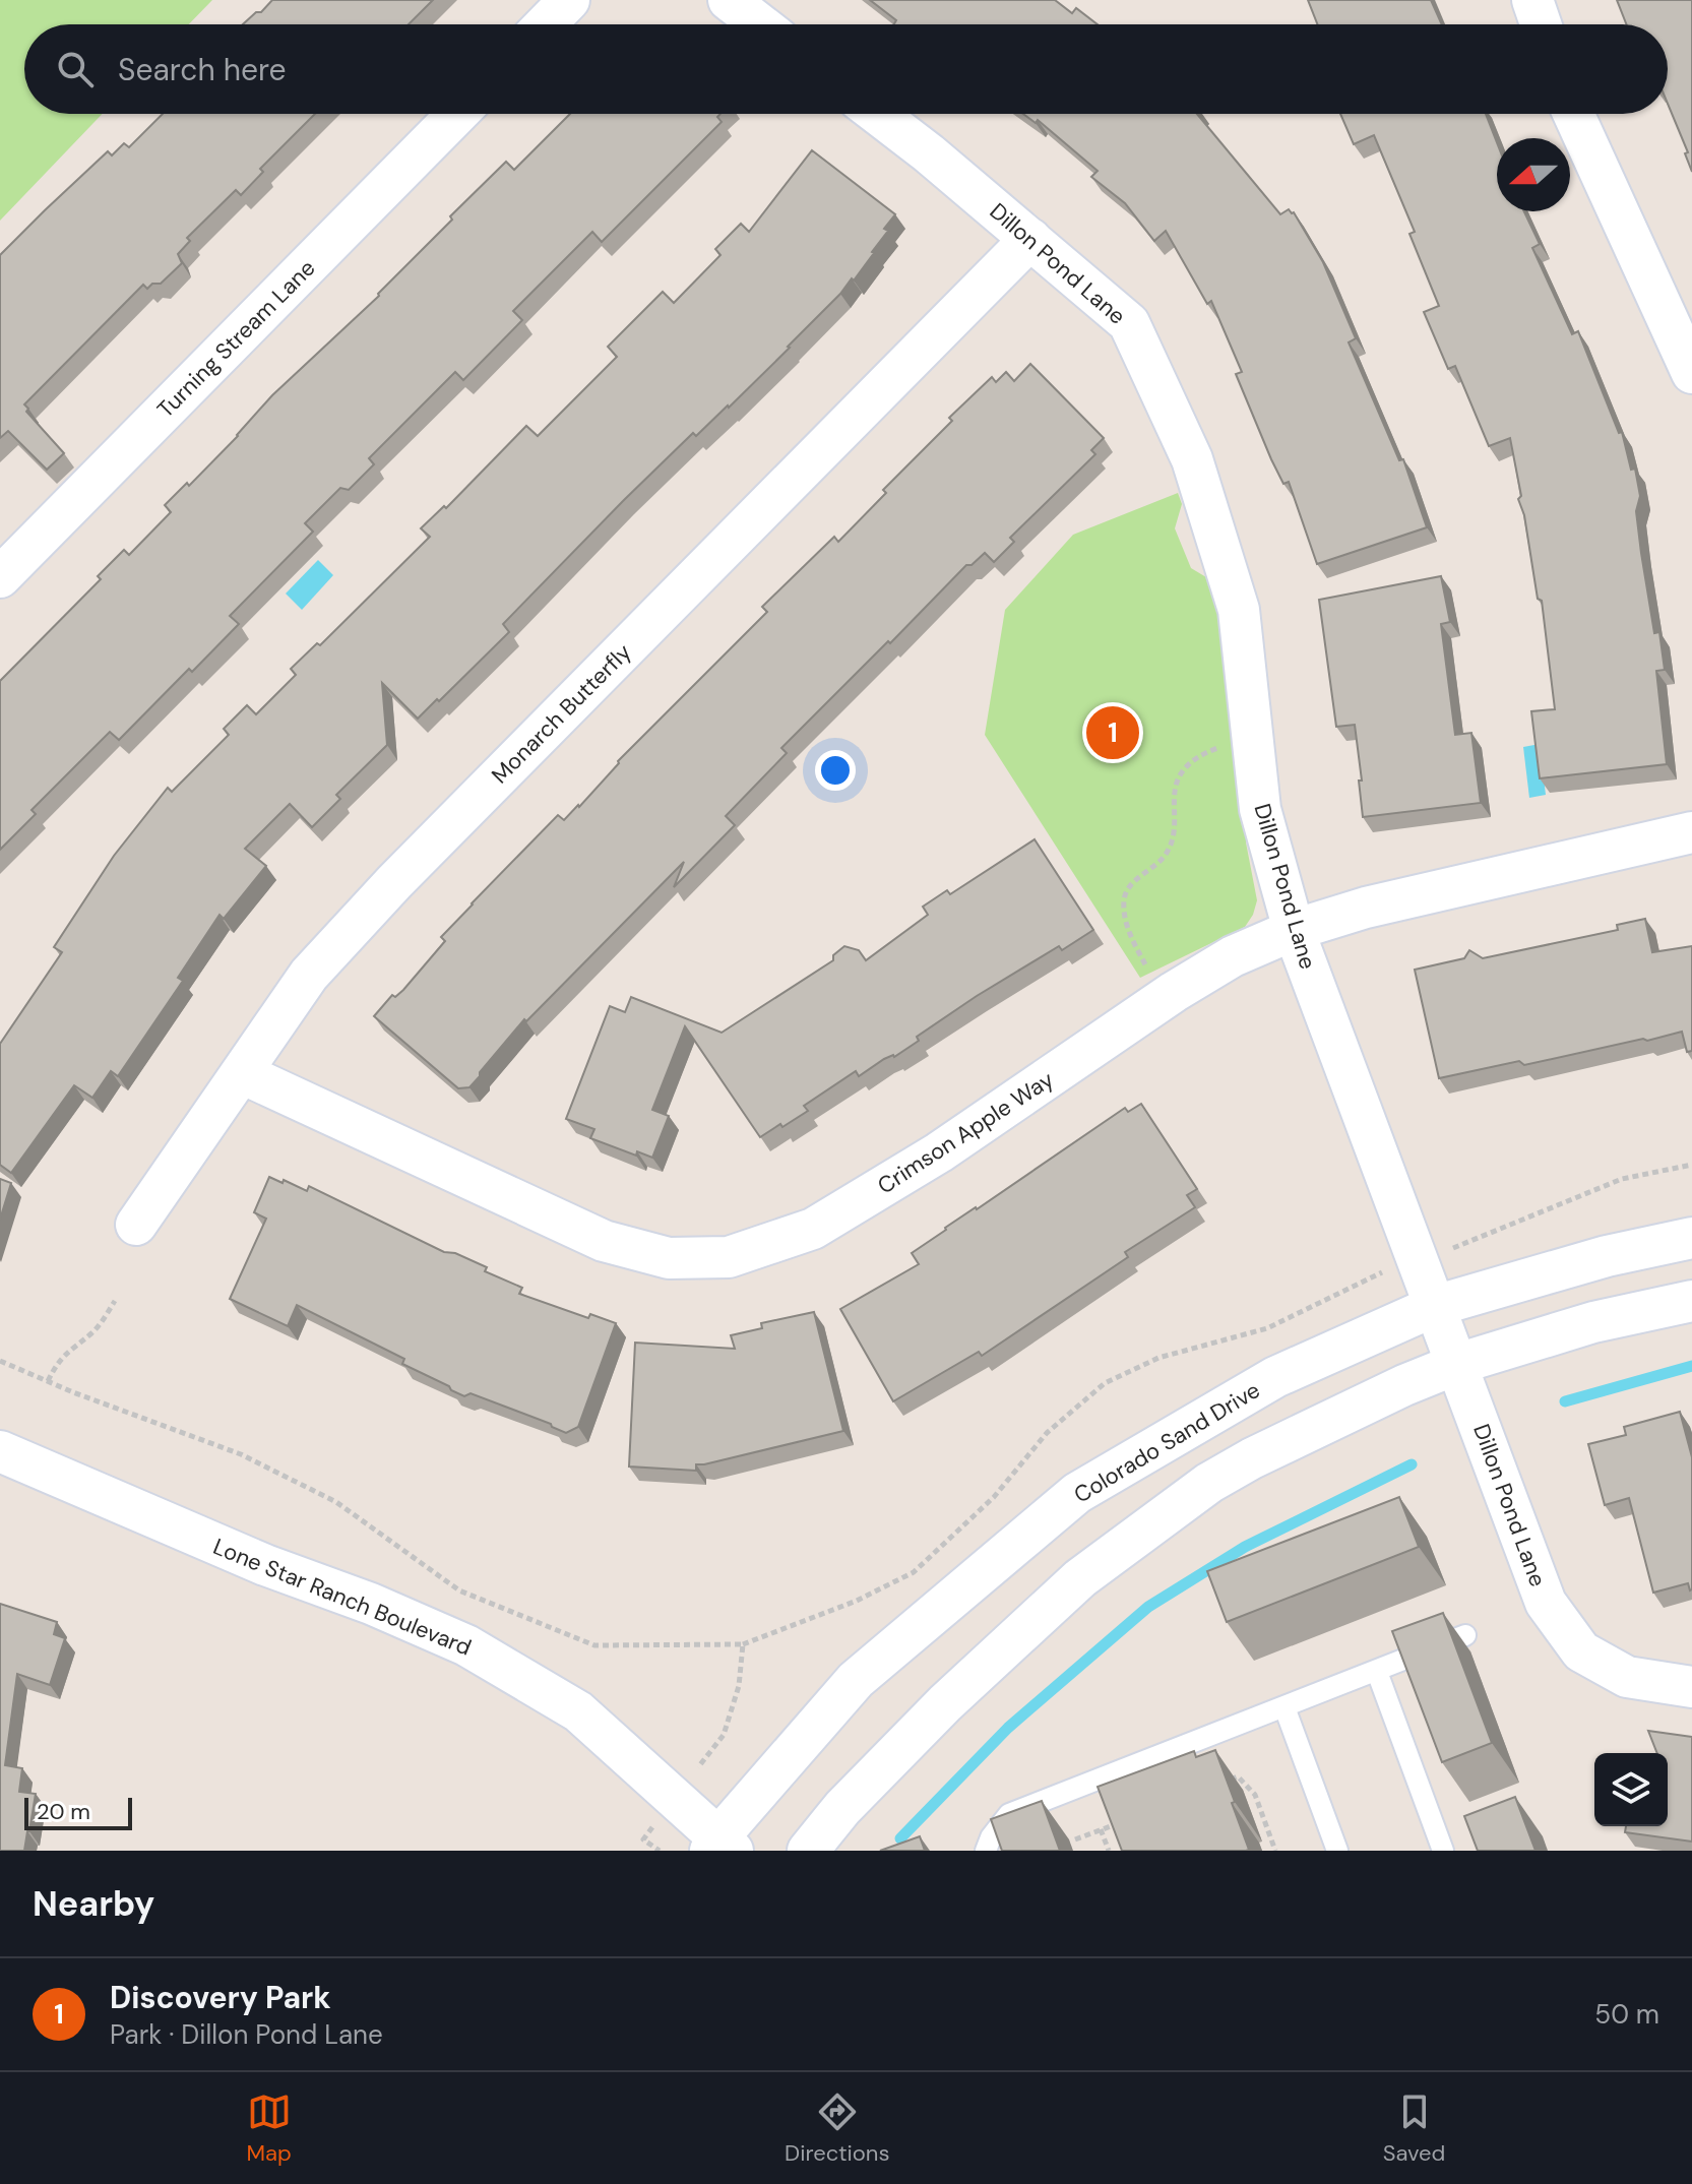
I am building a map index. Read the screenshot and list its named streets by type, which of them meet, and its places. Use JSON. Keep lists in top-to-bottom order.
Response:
{
  "streets": {
    "street": [
      "Dillon Pond Lane",
      "Turning Stream Lane",
      "Monarch Butterfly",
      "Crimson Apple Way",
      "Colorado Sand Drive",
      "Lone Star Ranch Boulevard"
    ]
  },
  "crossings": [
    ["Dillon Pond Lane", "Monarch Butterfly"],
    ["Dillon Pond Lane", "Crimson Apple Way"],
    ["Dillon Pond Lane", "Colorado Sand Drive"],
    ["Monarch Butterfly", "Crimson Apple Way"],
    ["Colorado Sand Drive", "Lone Star Ranch Boulevard"]
  ],
  "scale_bar": "20 m",
  "north": "left",
  "page": {
    "search": "Search here",
    "pins": "1",
    "scale": "20 m",
    "heading": "Nearby",
    "list": [
      {
        "mark": "1",
        "name": "Discovery Park",
        "note": "Park · Dillon Pond Lane",
        "value": "50 m"
      }
    ],
    "nav": ["Map", "Directions", "Saved"]
  }
}
